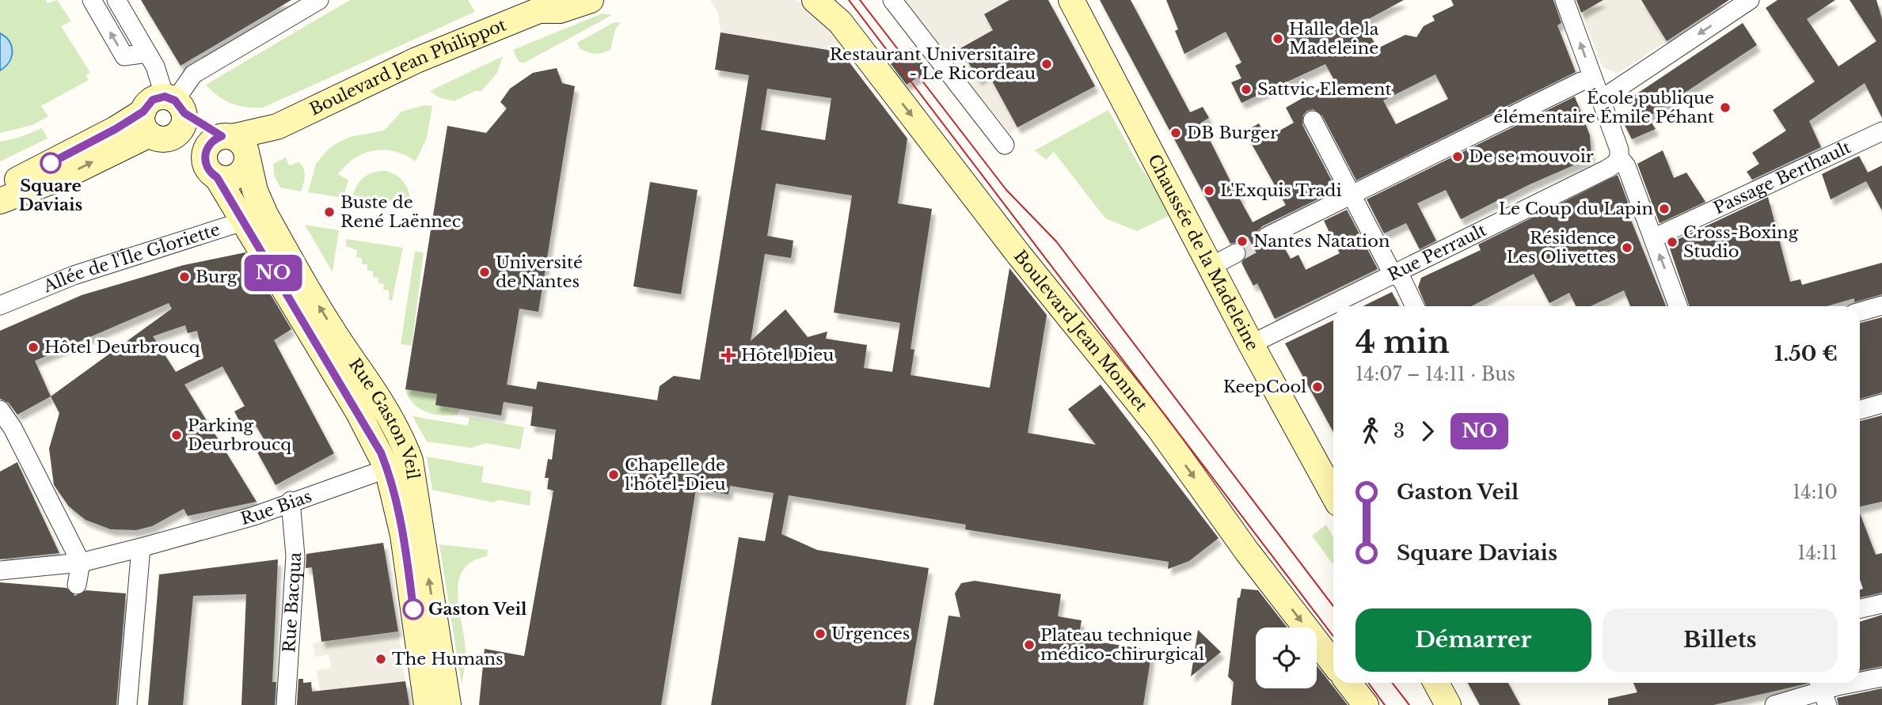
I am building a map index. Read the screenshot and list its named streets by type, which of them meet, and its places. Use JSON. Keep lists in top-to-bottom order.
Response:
{
  "streets": {
    "main road": [
      "Boulevard Jean Philippot",
      "Chaussée de la Madeleine",
      "Boulevard Jean Monnet",
      "Rue Gaston Veil"
    ],
    "street": [
      "Passage Berthault",
      "Rue Perrault",
      "Allée de l'Île Gloriette",
      "Rue Bias",
      "Rue Bacqua"
    ]
  },
  "crossings": [
    ["Boulevard Jean Philippot", "Rue Gaston Veil"],
    ["Rue Perrault", "Chaussée de la Madeleine"],
    ["Allée de l'Île Gloriette", "Rue Gaston Veil"],
    ["Rue Gaston Veil", "Rue Bias"],
    ["Rue Bias", "Rue Bacqua"]
  ],
  "one_way": ["Boulevard Jean Monnet"],
  "places": {
    "other": [
      "Halle de la Madeleine",
      "Restaurant Universitaire - Le Ricordeau",
      "Sattvic Element",
      "École publique élémentaire Émile Péhant",
      "DB Burger",
      "De se mouvoir",
      "Square Daviais",
      "L'Exquis Tradi",
      "Le Coup du Lapin",
      "Buste de René Laënnec",
      "Nantes Natation",
      "Cross-Boxing Studio",
      "Résidence Les Olivettes",
      "Université de Nantes",
      "Burg",
      "Hôtel Deurbroucq",
      "KeepCool",
      "Parking Deurbroucq",
      "Chapelle de l'hôtel-Dieu",
      "Gaston Veil",
      "Urgences",
      "Plateau technique médico-chirurgical",
      "The Humans"
    ],
    "health": ["Hôtel Dieu"]
  },
  "lines": ["bus line NO"],
  "page": {
    "on_map": "NO",
    "heading": ["4 min", "14:07 – 14:11 · Bus", "1.50 €"],
    "legs": ["3", "NO"],
    "list": [
      {
        "name": "Gaston Veil",
        "value": "14:10"
      },
      {
        "name": "Square Daviais",
        "value": "14:11"
      }
    ],
    "buttons": ["Démarrer", "Billets"]
  }
}
